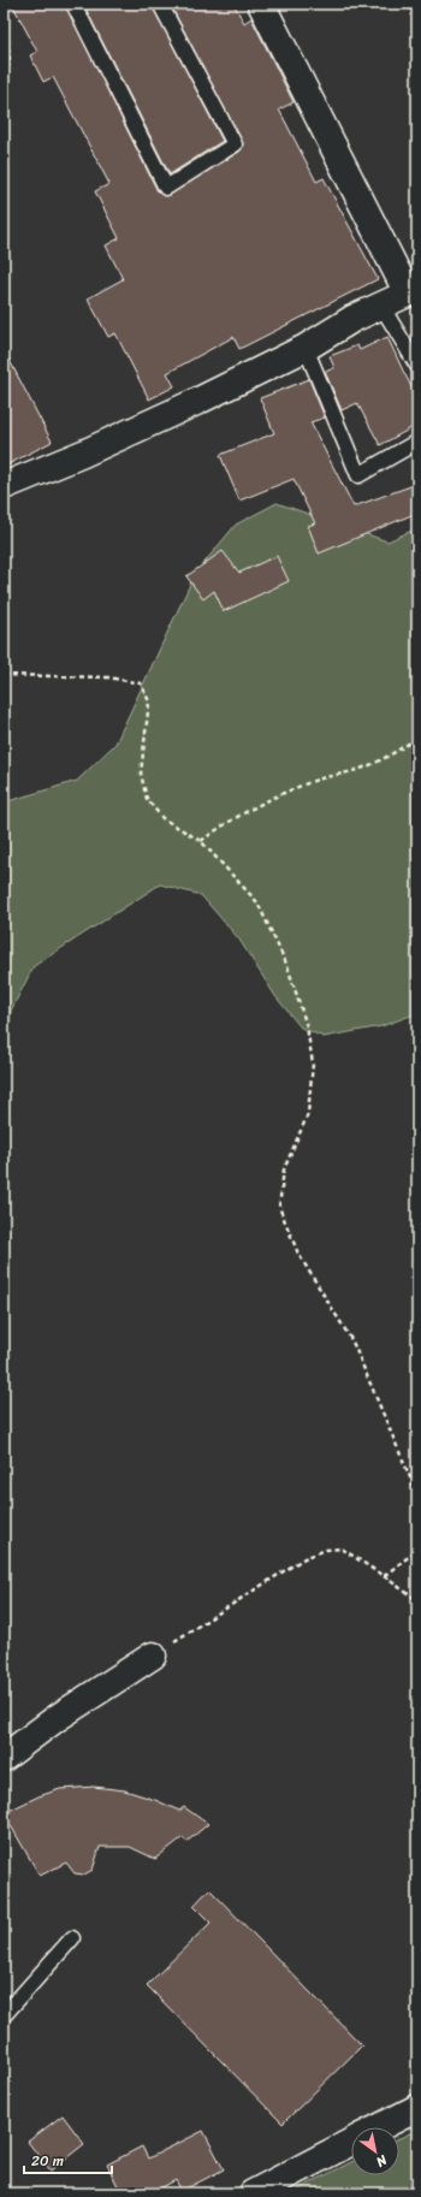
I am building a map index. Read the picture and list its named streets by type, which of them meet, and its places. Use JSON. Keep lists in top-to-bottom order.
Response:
{
  "scale_bar": "20 m",
  "north": "bottom right"
}
